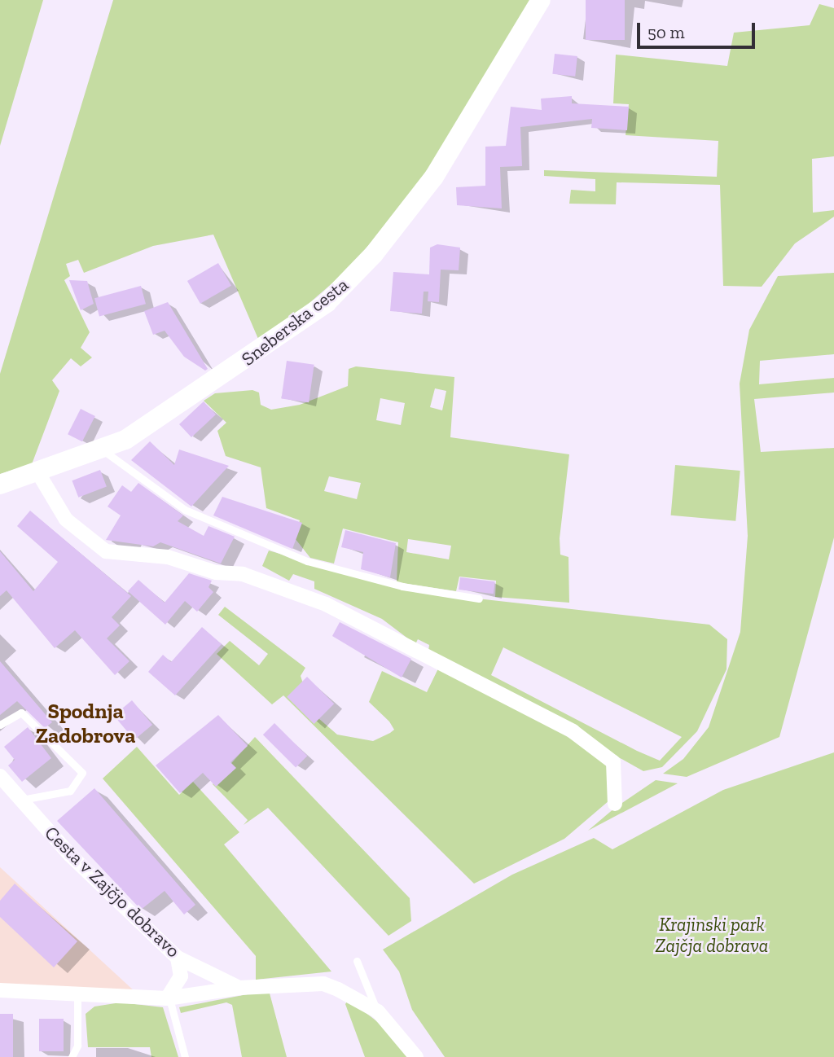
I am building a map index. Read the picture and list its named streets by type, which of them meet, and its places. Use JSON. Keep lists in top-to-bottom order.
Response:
{
  "streets": {
    "street": ["Sneberska cesta", "Cesta v Zajčjo dobravo"]
  },
  "districts": ["Spodnja Zadobrova"],
  "parks": ["Krajinski park Zajčja dobrava"],
  "scale_bar": "50 m"
}
